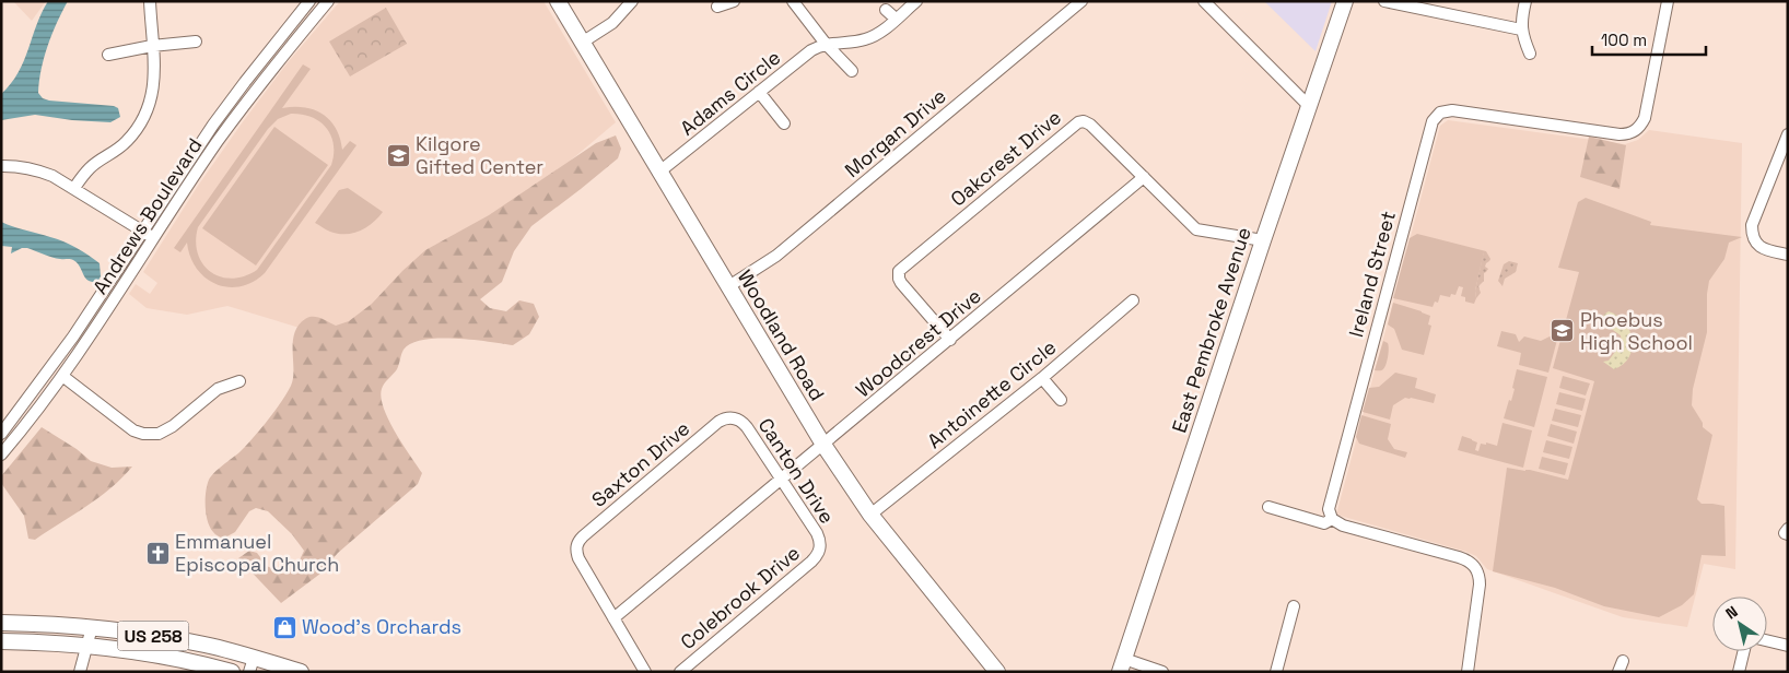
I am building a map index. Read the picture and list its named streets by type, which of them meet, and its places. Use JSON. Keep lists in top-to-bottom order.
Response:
{
  "streets": {
    "main road": ["East Pembroke Avenue", "Woodland Road", "US 258"],
    "street": [
      "Adams Circle",
      "Morgan Drive",
      "Oakcrest Drive",
      "Andrews Boulevard",
      "Ireland Street",
      "Woodcrest Drive",
      "Antoinette Circle",
      "Saxton Drive",
      "Canton Drive",
      "Colebrook Drive"
    ]
  },
  "crossings": [
    ["Adams Circle", "Woodland Road"],
    ["Morgan Drive", "Woodland Road"],
    ["Oakcrest Drive", "East Pembroke Avenue"],
    ["Oakcrest Drive", "Woodcrest Drive"],
    ["Woodland Road", "Woodcrest Drive"],
    ["Woodland Road", "Antoinette Circle"],
    ["Woodcrest Drive", "Saxton Drive"],
    ["Woodcrest Drive", "Canton Drive"],
    ["Saxton Drive", "Canton Drive"],
    ["Canton Drive", "Colebrook Drive"]
  ],
  "places": {
    "school or university": ["Kilgore Gifted Center", "Phoebus High School"],
    "church": ["Emmanuel Episcopal Church"],
    "shop": ["Wood's Orchards"]
  },
  "scale_bar": "100 m",
  "north": "top left"
}
